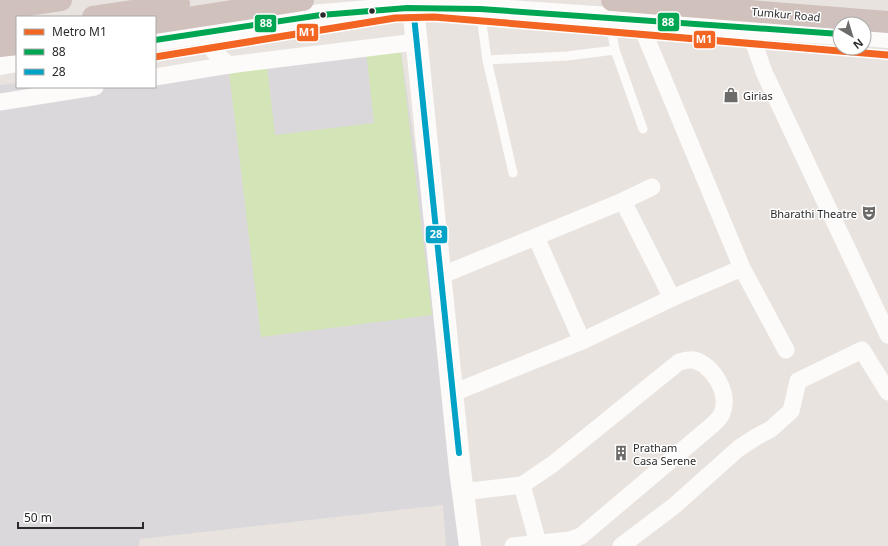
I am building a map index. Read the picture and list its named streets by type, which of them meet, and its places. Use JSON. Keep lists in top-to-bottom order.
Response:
{
  "streets": {
    "highway": ["Tumkur Road"]
  },
  "places": {
    "shop": ["Girias"],
    "theatre": ["Bharathi Theatre"],
    "building": ["Pratham Casa Serene"]
  },
  "lines": ["transit line 88", "transit line 28", "metro line M1"],
  "legend": ["Metro M1", "88", "28"],
  "scale_bar": "50 m",
  "north": "bottom right"
}
